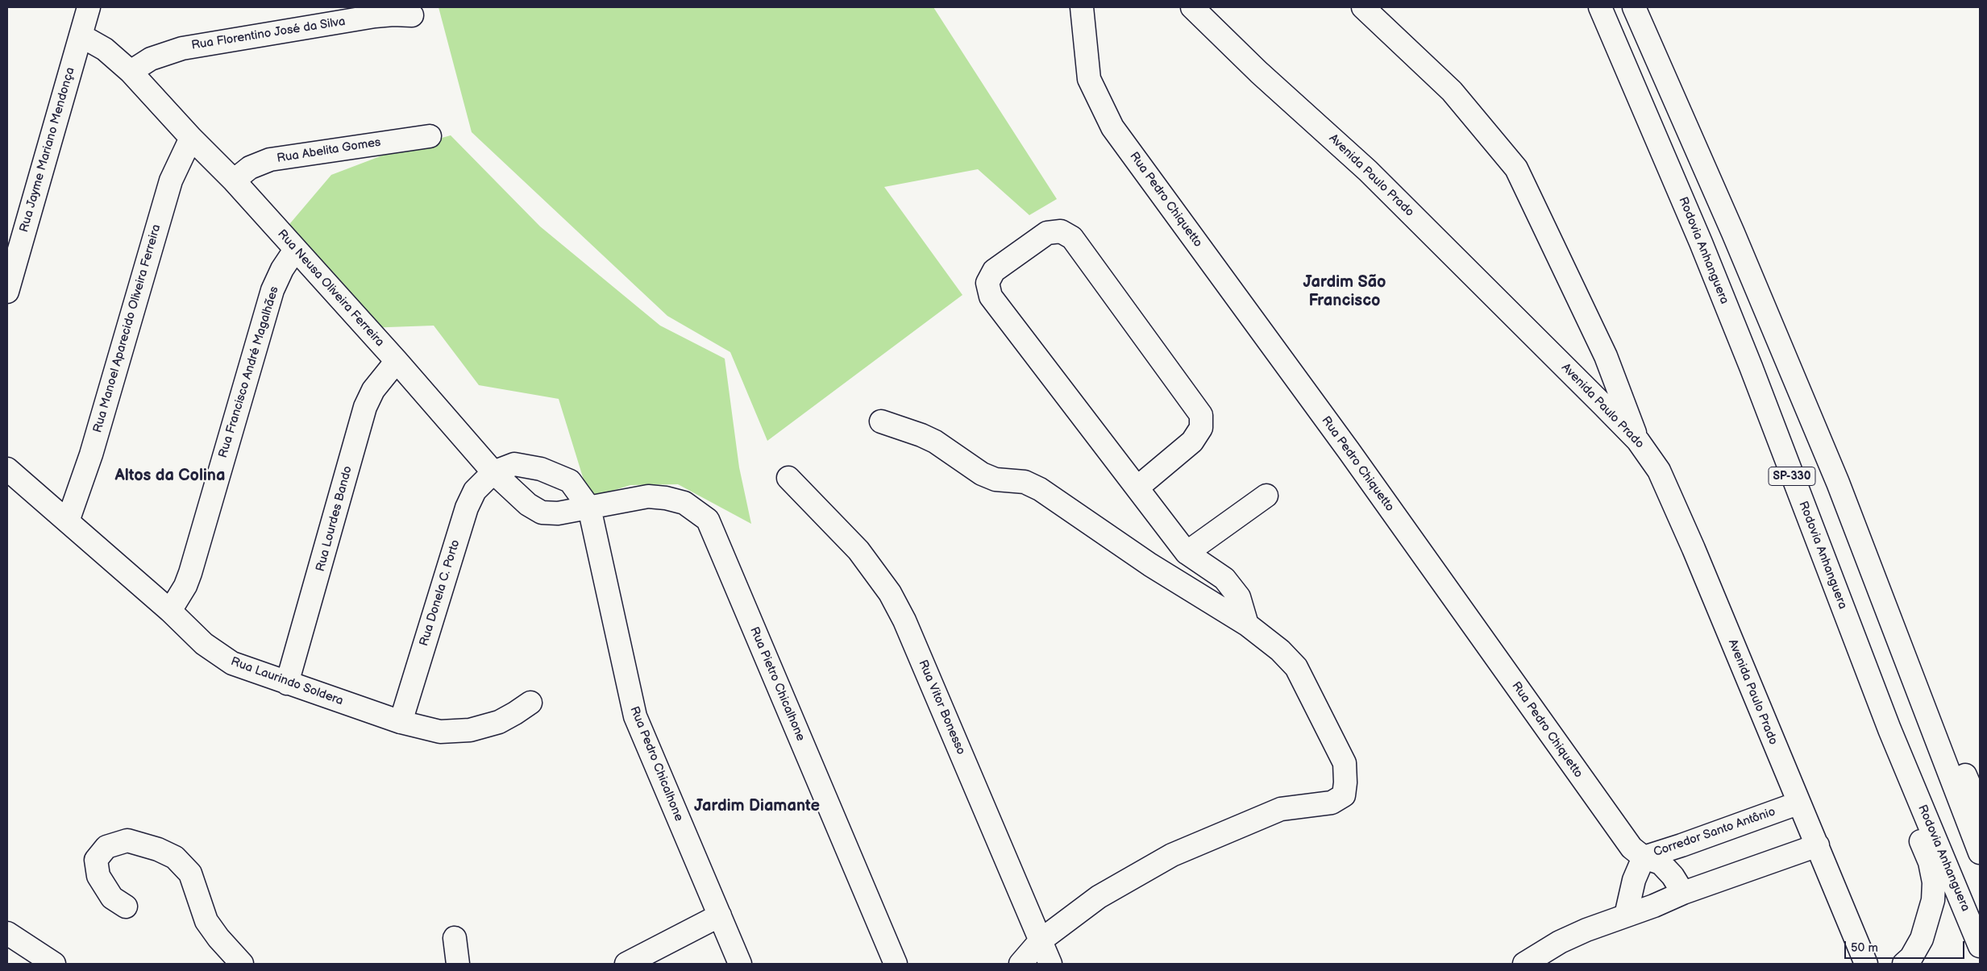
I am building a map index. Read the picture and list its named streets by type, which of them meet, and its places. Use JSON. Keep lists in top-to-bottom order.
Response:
{
  "streets": {
    "main road": [
      "Rua Florentino José da Silva",
      "Rua Jayme Mariano Mendonça",
      "Rua Abelita Gomes",
      "Avenida Paulo Prado",
      "Rua Pedro Chiquetto",
      "Rodovia Anhanguera",
      "Rua Neusa Oliveira Ferreira",
      "Rua Manoel Aparecido Oliveira Ferreira",
      "Rua Francisco André Magalhães",
      "SP-330",
      "Rua Lourdes Bando",
      "Rua Donela C. Porto",
      "Rua Laurindo Soldera",
      "Rua Pietro Chicalhone",
      "Rua Vitor Bonesso",
      "Rua Pedro Chicalhone",
      "Corredor Santo Antônio"
    ]
  },
  "crossings": [
    ["Rua Florentino José da Silva", "Rua Neusa Oliveira Ferreira"],
    ["Rua Jayme Mariano Mendonça", "Rua Neusa Oliveira Ferreira"],
    ["Rua Abelita Gomes", "Rua Neusa Oliveira Ferreira"],
    ["Avenida Paulo Prado", "Corredor Santo Antônio"],
    ["Rua Pedro Chiquetto", "Corredor Santo Antônio"],
    ["Rua Neusa Oliveira Ferreira", "Rua Manoel Aparecido Oliveira Ferreira"],
    ["Rua Neusa Oliveira Ferreira", "Rua Francisco André Magalhães"],
    ["Rua Neusa Oliveira Ferreira", "Rua Lourdes Bando"],
    ["Rua Neusa Oliveira Ferreira", "Rua Donela C. Porto"],
    ["Rua Neusa Oliveira Ferreira", "Rua Pietro Chicalhone"],
    ["Rua Neusa Oliveira Ferreira", "Rua Pedro Chicalhone"],
    ["Rua Manoel Aparecido Oliveira Ferreira", "Rua Laurindo Soldera"],
    ["Rua Francisco André Magalhães", "Rua Laurindo Soldera"],
    ["Rua Lourdes Bando", "Rua Laurindo Soldera"],
    ["Rua Donela C. Porto", "Rua Laurindo Soldera"],
    ["Rua Pietro Chicalhone", "Rua Pedro Chicalhone"]
  ],
  "districts": ["Jardim São Francisco", "Altos da Colina", "Jardim Diamante"],
  "scale_bar": "50 m"
}
